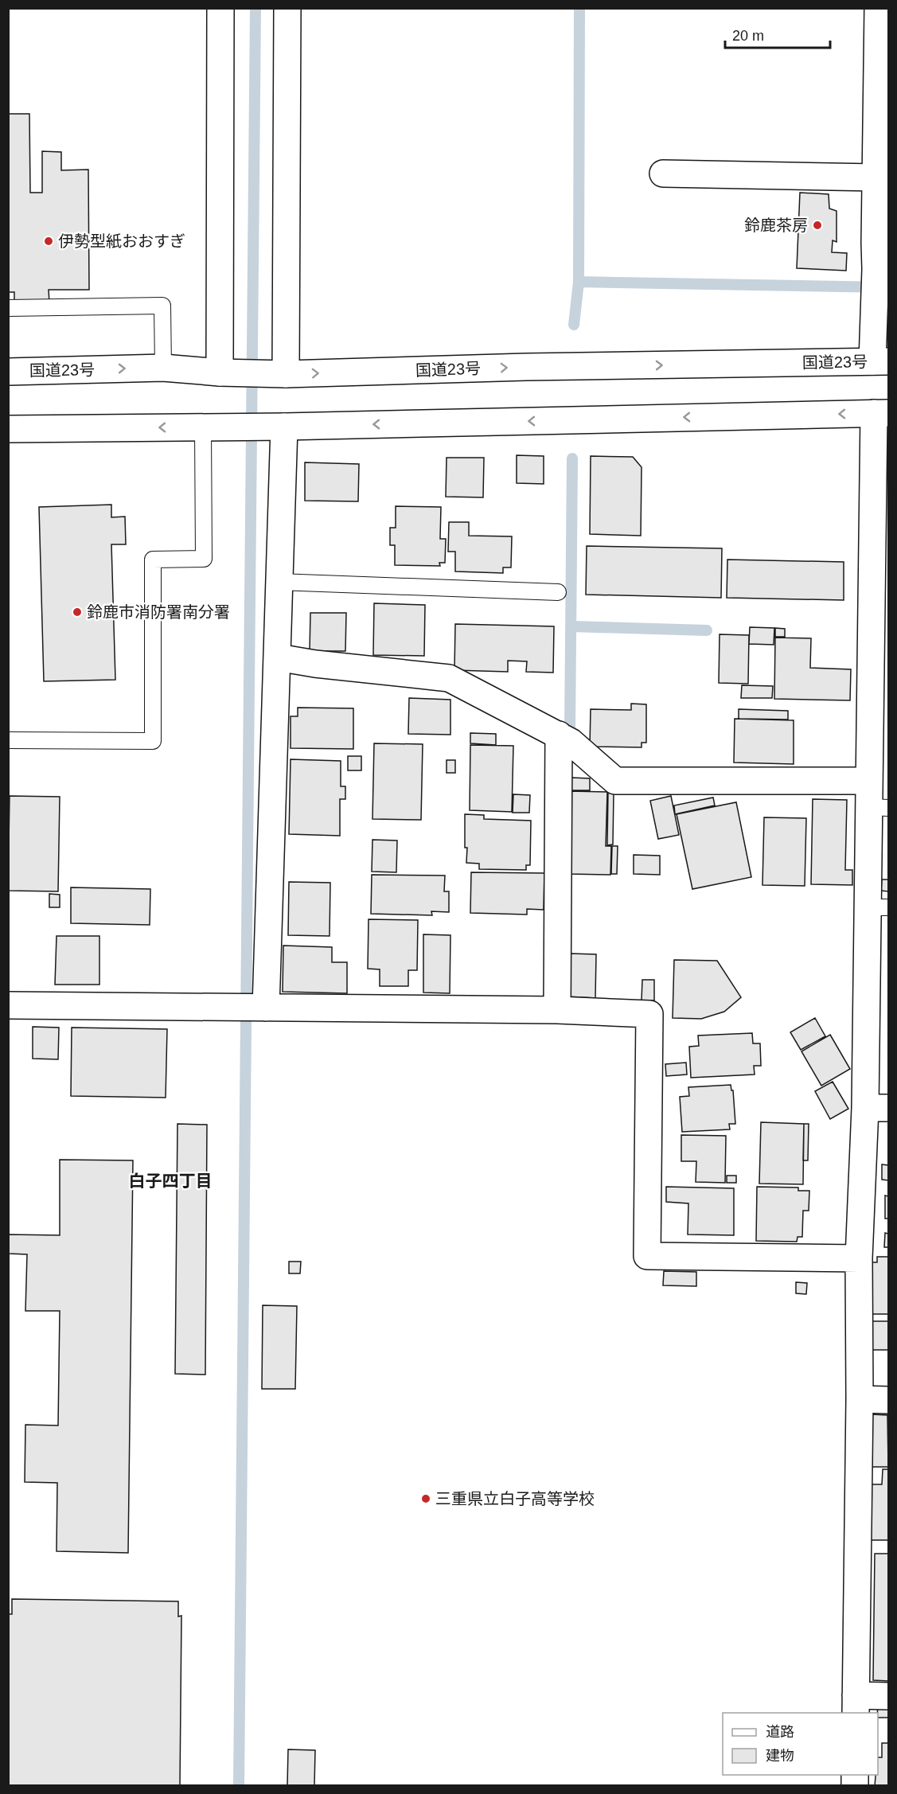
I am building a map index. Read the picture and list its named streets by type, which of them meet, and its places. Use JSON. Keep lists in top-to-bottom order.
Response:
{
  "streets": {
    "main road": ["国道23号"]
  },
  "districts": ["白子四丁目"],
  "places": [
    "鈴鹿茶房",
    "伊勢型紙おおすぎ",
    "鈴鹿市消防署南分署",
    "三重県立白子高等学校"
  ],
  "legend": ["道路", "建物"],
  "scale_bar": "20 m"
}
